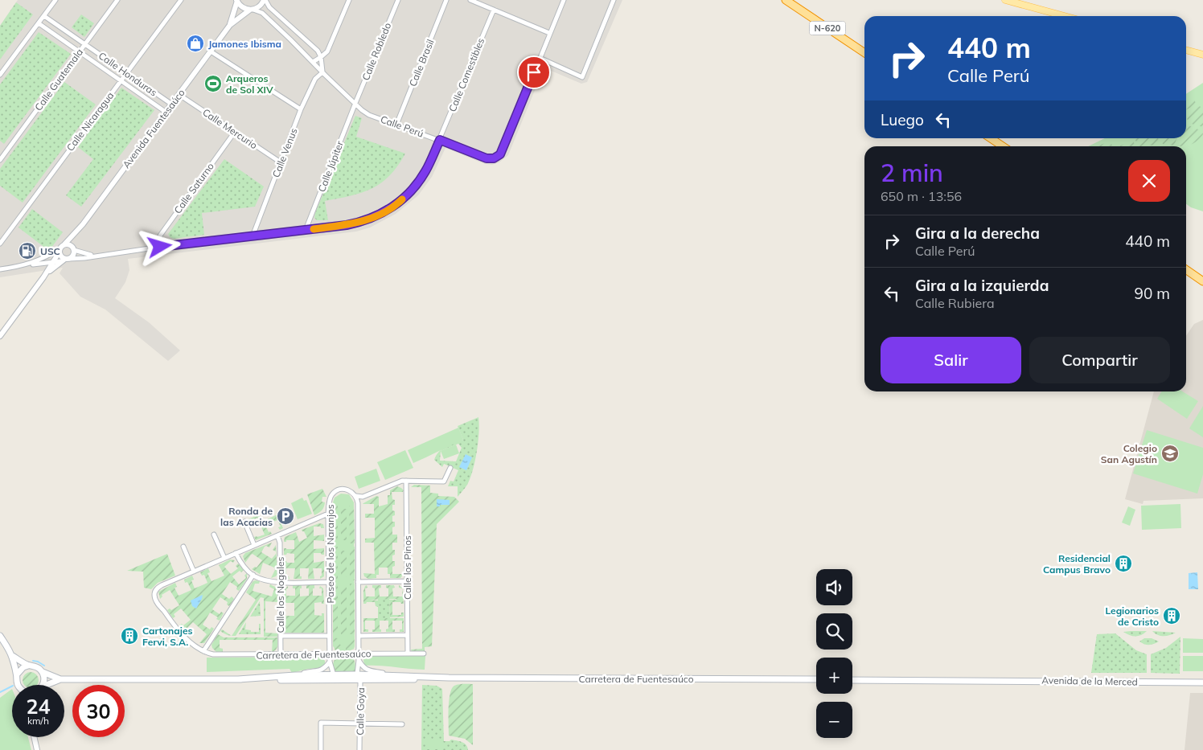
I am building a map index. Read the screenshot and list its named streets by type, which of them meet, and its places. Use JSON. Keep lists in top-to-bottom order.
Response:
{
  "streets": {
    "highway": ["N-620"],
    "main road": ["Carretera de Fuentesaúco", "Avenida de la Merced"],
    "street": [
      "Calle Robledo",
      "Calle Brasil",
      "Calle Honduras",
      "Calle Comestibles",
      "Calle Guatemala",
      "Calle Nicaragua",
      "Calle Perú",
      "Avenida Fuentesaúco",
      "Calle Mercurio",
      "Calle Venus",
      "Calle Júpiter",
      "Calle Saturno",
      "Paseo de los Naranjos",
      "Calle los Pinos",
      "Calle los Nogales",
      "Calle Goya"
    ]
  },
  "crossings": [
    ["Calle Robledo", "Calle Perú"],
    ["Calle Robledo", "Calle Júpiter"],
    ["Calle Brasil", "Calle Perú"],
    ["Calle Honduras", "Calle Guatemala"],
    ["Calle Honduras", "Calle Nicaragua"],
    ["Calle Honduras", "Avenida Fuentesaúco"],
    ["Calle Comestibles", "Calle Perú"],
    ["Calle Comestibles", "Avenida Fuentesaúco"],
    ["Calle Comestibles", "Calle Venus"],
    ["Calle Comestibles", "Calle Júpiter"],
    ["Calle Comestibles", "Calle Saturno"],
    ["Calle Perú", "Avenida Fuentesaúco"],
    ["Calle Perú", "Calle Venus"],
    ["Calle Perú", "Calle Júpiter"],
    ["Avenida Fuentesaúco", "Calle Mercurio"],
    ["Calle Mercurio", "Calle Venus"],
    ["Calle Mercurio", "Calle Saturno"],
    ["Paseo de los Naranjos", "Carretera de Fuentesaúco"],
    ["Calle los Pinos", "Carretera de Fuentesaúco"],
    ["Calle los Nogales", "Carretera de Fuentesaúco"],
    ["Carretera de Fuentesaúco", "Calle Goya"]
  ],
  "places": {
    "shop": ["Jamones Ibisma"],
    "sports": ["Arqueros de Sol XIV"],
    "fuel station": ["USC"],
    "school or university": ["Colegio San Agustín"],
    "parking": ["Ronda de las Acacias"],
    "building": ["Residencial Campus Bravo", "Legionarios de Cristo", "Cartonajes Fervi, S.A."]
  },
  "page": {
    "turn": ["440 m", "Calle Perú"],
    "then": "Luego",
    "heading": ["2 min", "650 m · 13:56"],
    "list": [
      {
        "name": "Gira a la derecha",
        "note": "Calle Perú",
        "value": "440 m"
      },
      {
        "name": "Gira a la izquierda",
        "note": "Calle Rubiera",
        "value": "90 m"
      }
    ],
    "buttons": ["Salir", "Compartir"],
    "map_buttons": ["+", "−"],
    "speed": "24 km/h",
    "limit": "30"
  }
}
